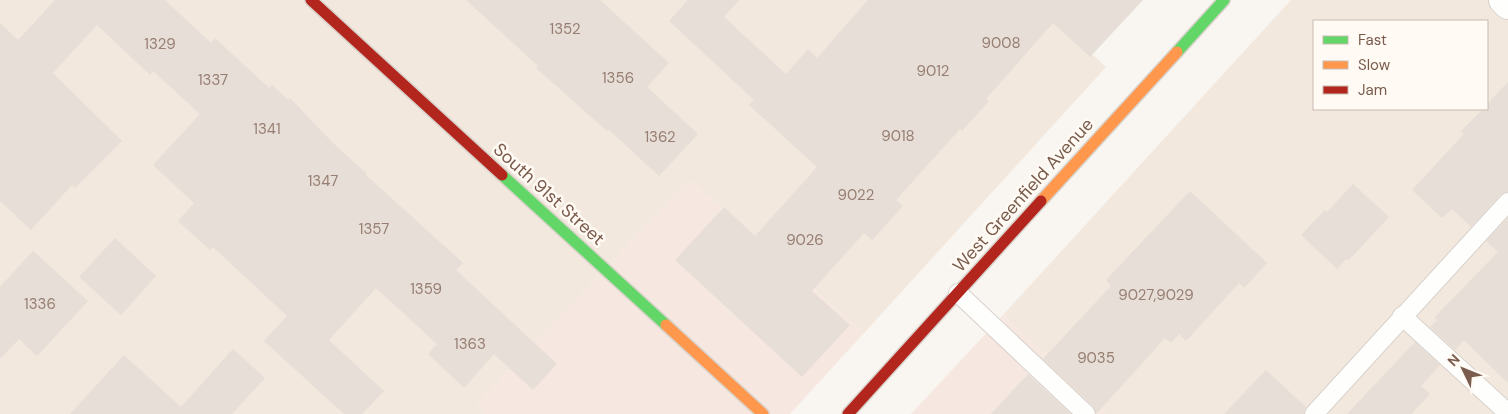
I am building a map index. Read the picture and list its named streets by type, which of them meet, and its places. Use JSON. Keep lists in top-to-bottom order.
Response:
{
  "streets": {
    "street": ["South 91st Street", "West Greenfield Avenue"]
  },
  "house_numbers": [
    "1352",
    "9008",
    "1329",
    "9012",
    "1356",
    "1337",
    "1341",
    "9018",
    "1362",
    "1347",
    "9022",
    "1357",
    "9026",
    "1359",
    "9027,9029",
    "1336",
    "1363",
    "9035"
  ],
  "legend": ["Fast", "Slow", "Jam"],
  "north": "top left"
}
